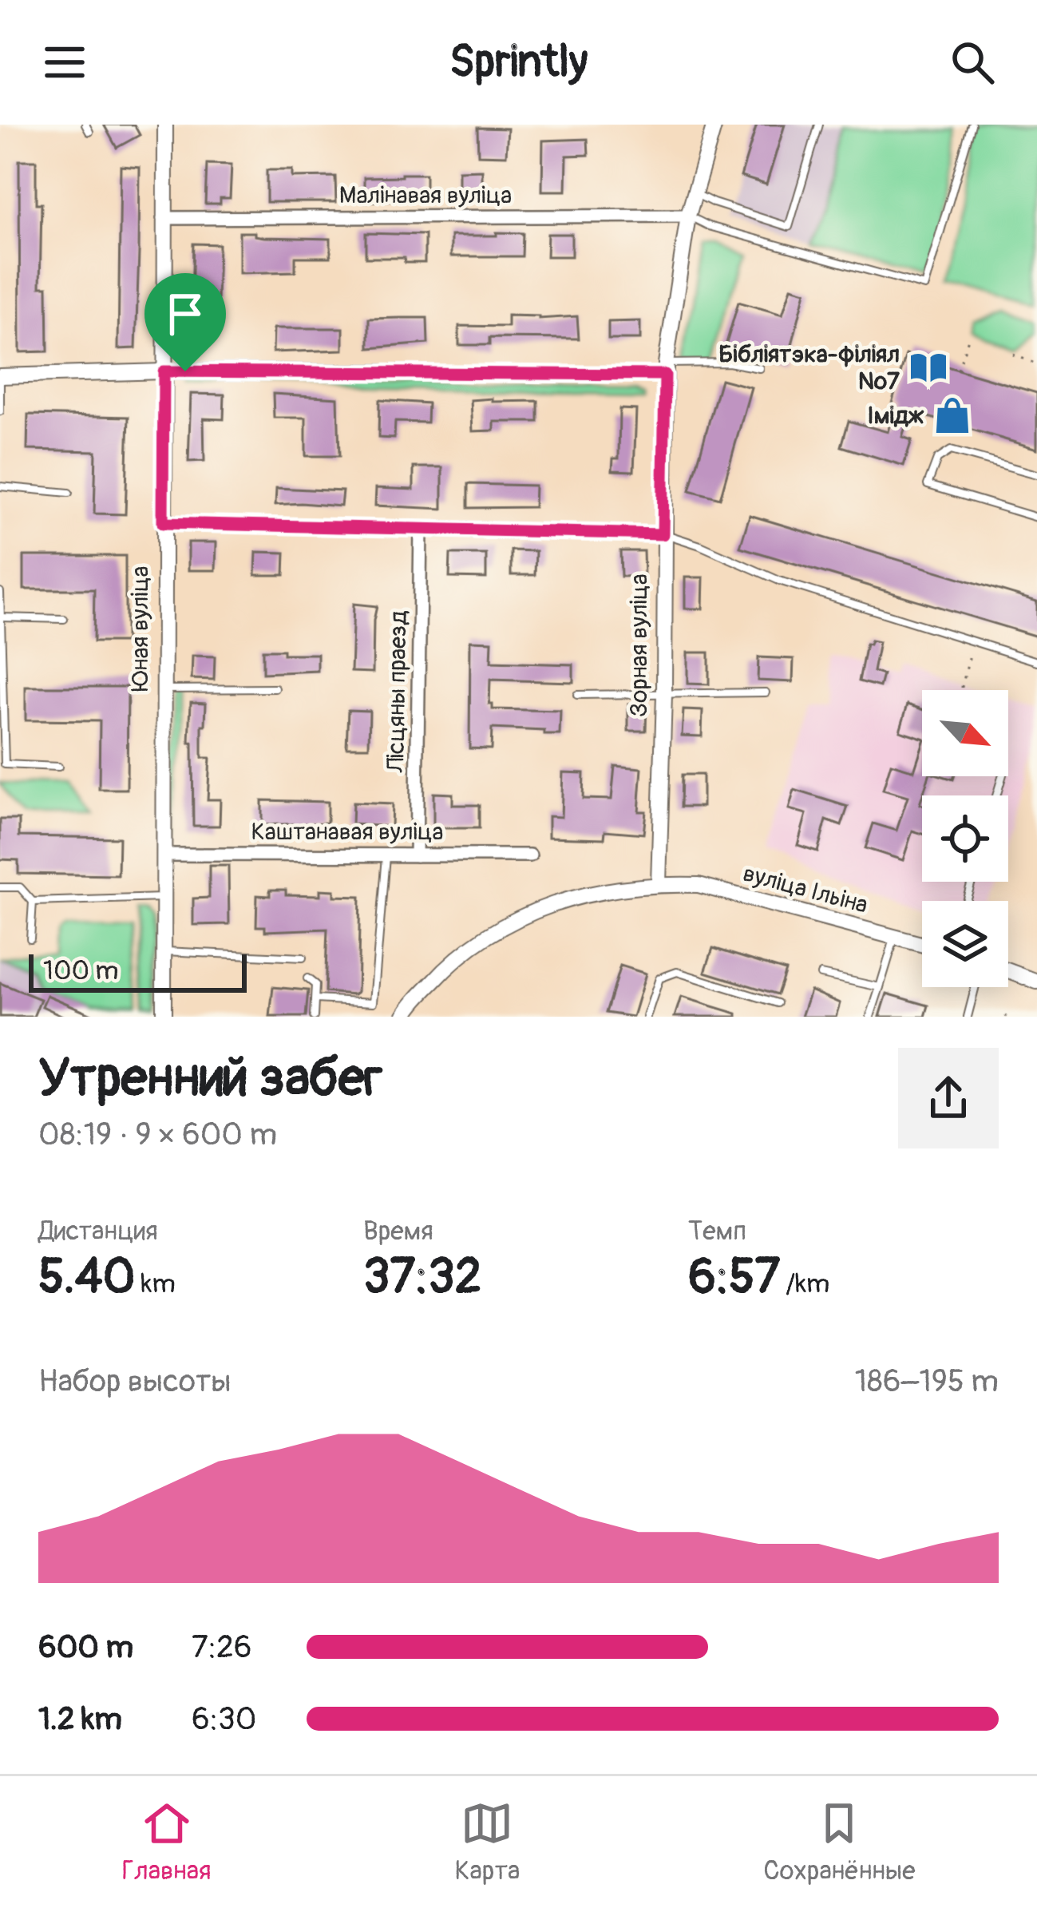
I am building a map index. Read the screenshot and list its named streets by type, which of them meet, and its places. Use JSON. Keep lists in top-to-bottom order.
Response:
{
  "streets": {
    "street": [
      "Малінавая вуліца",
      "Юная вуліца",
      "Зорная вуліца",
      "Лісцяны праезд",
      "Каштанавая вуліца",
      "вуліца Ільіна"
    ]
  },
  "crossings": [
    ["Малінавая вуліца", "Юная вуліца"],
    ["Малінавая вуліца", "Зорная вуліца"],
    ["Юная вуліца", "Каштанавая вуліца"],
    ["Зорная вуліца", "вуліца Ільіна"],
    ["Лісцяны праезд", "Каштанавая вуліца"]
  ],
  "places": {
    "library": ["Бібліятэка-філіял №7"],
    "shop": ["Імідж"]
  },
  "scale_bar": "100 m",
  "north": "bottom right",
  "page": {
    "header": "Sprintly",
    "scale": "100 m",
    "heading": ["Утренний забег", "08:19 · 9 × 600 m"],
    "stats": [
      ["Дистанция", "5.40 km"],
      ["Время", "37:32"],
      ["Темп", "6:57 /km"]
    ],
    "chart": ["Набор высоты", "186–195 m"],
    "list": [
      {
        "name": "600 m",
        "note": "7:26"
      },
      {
        "name": "1.2 km",
        "note": "6:30"
      }
    ],
    "tabs": ["Главная", "Карта", "Сохранённые"]
  }
}
